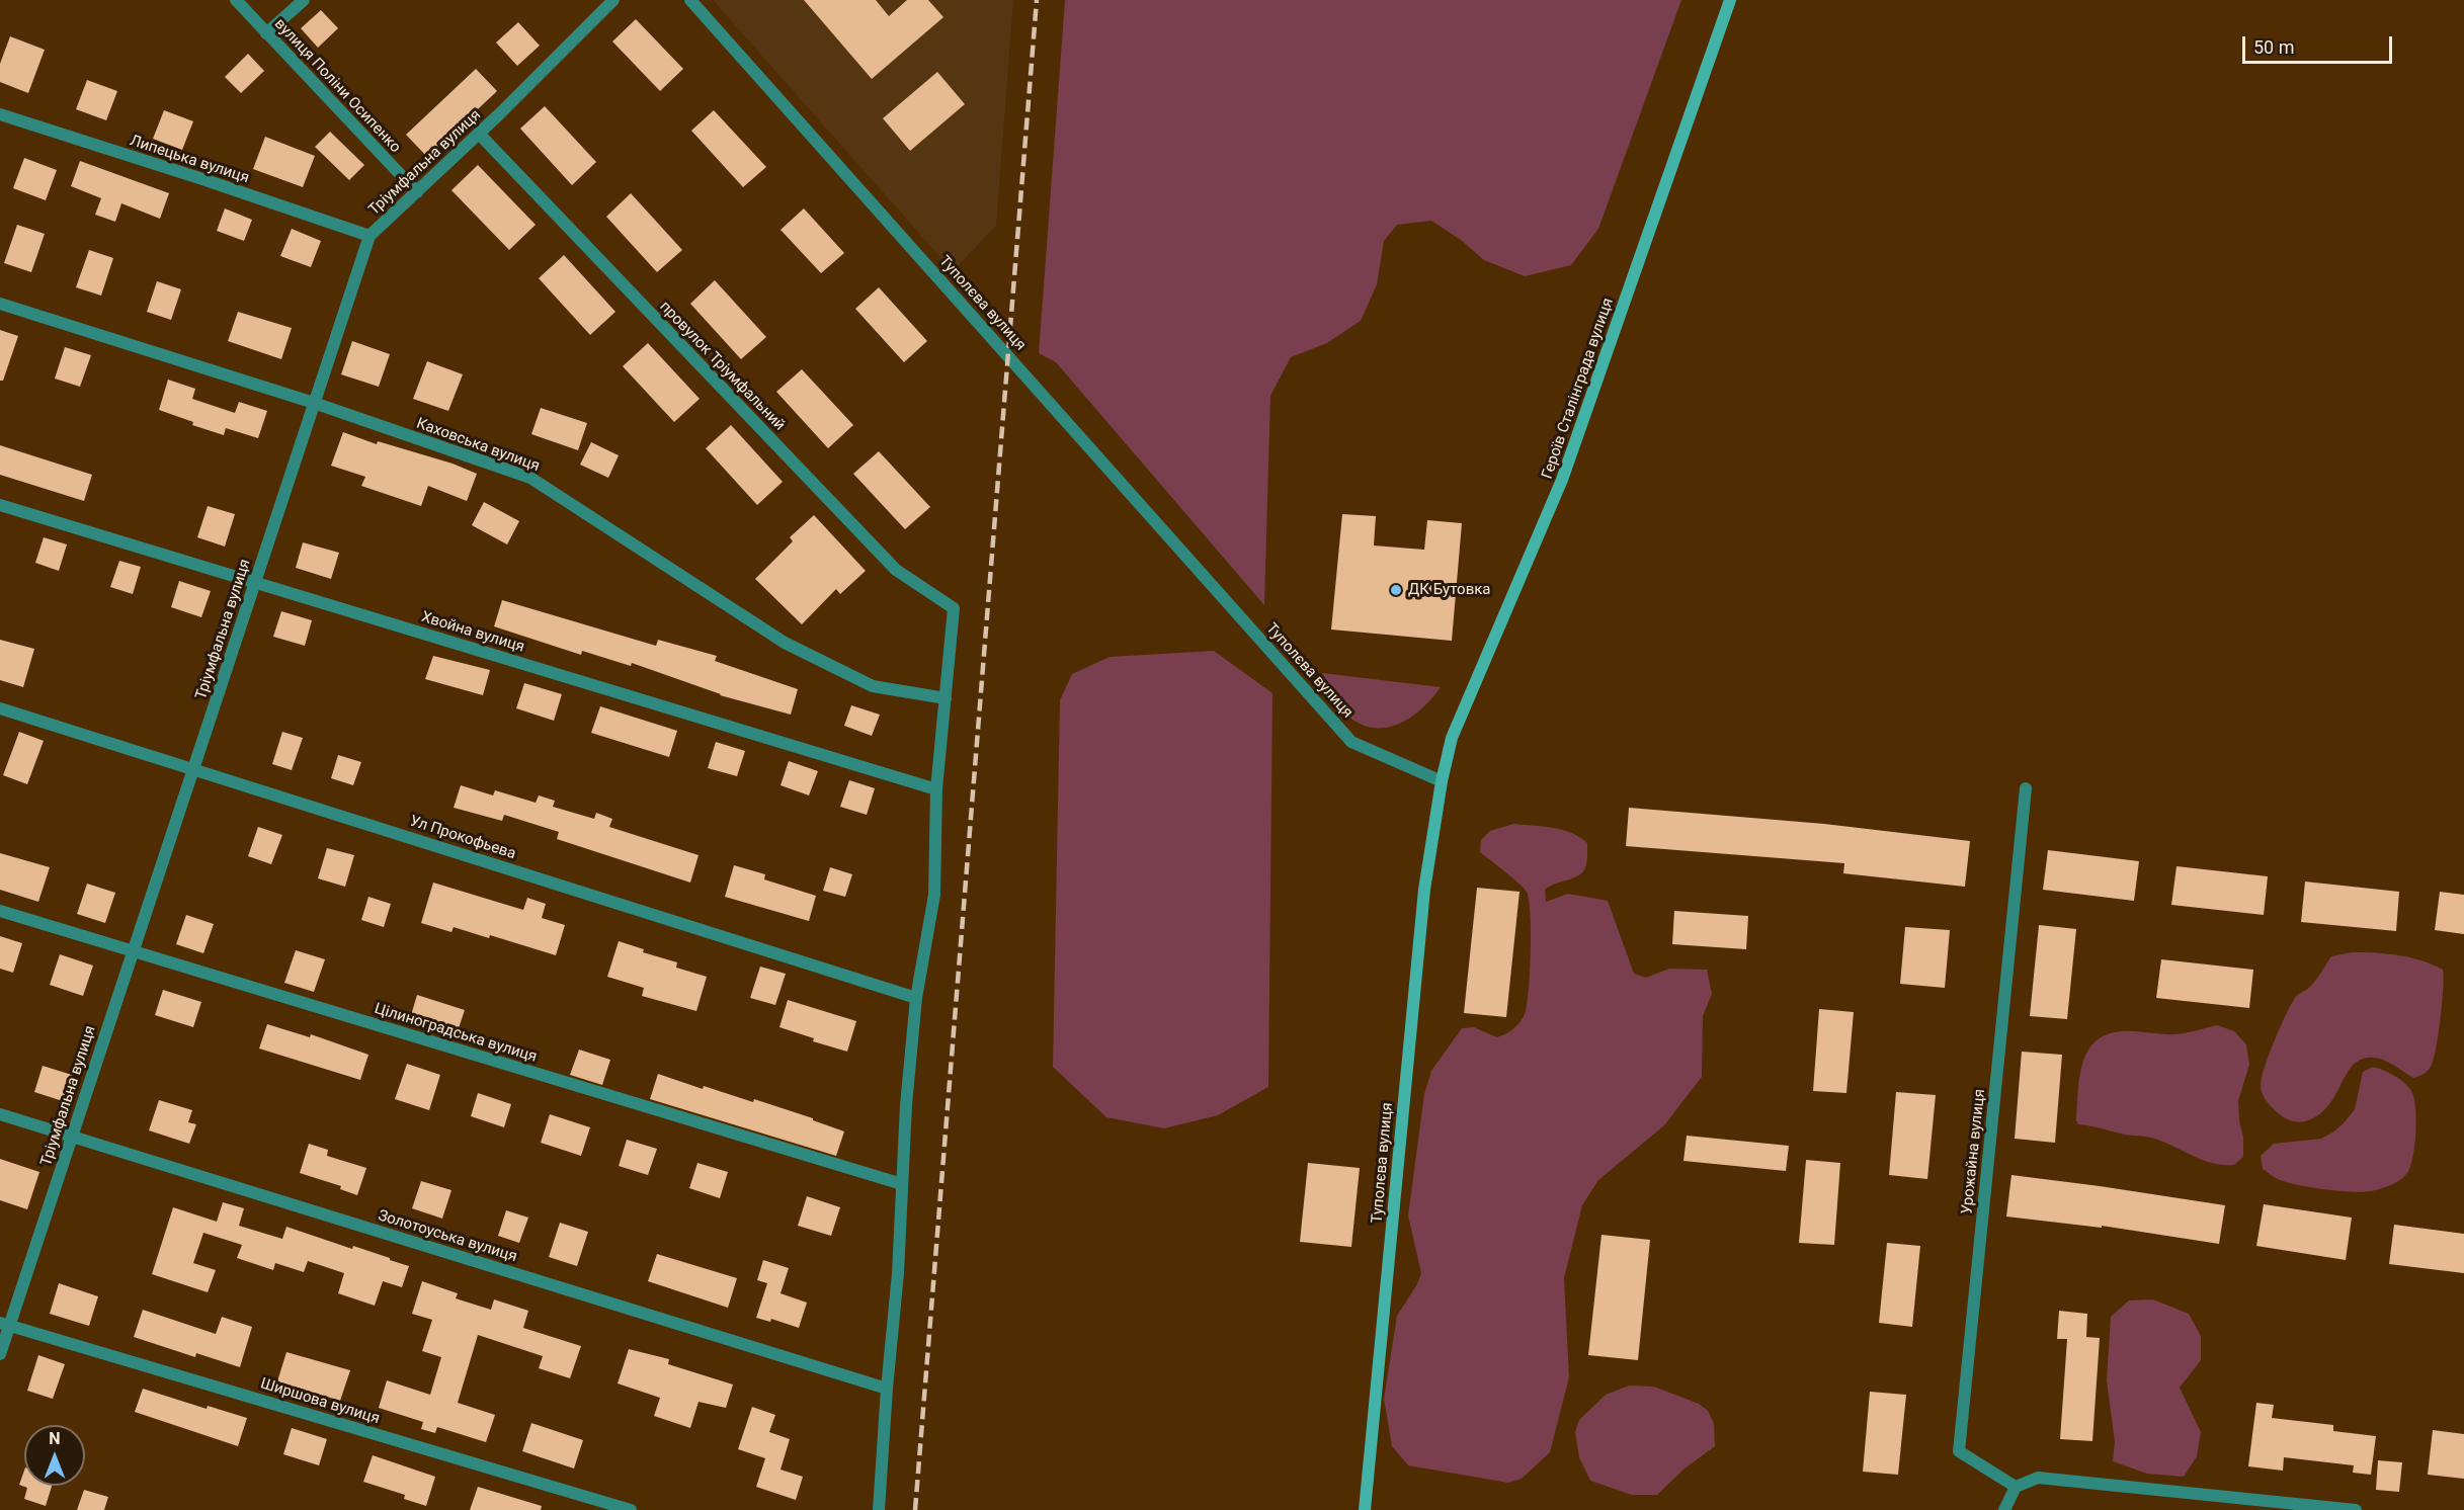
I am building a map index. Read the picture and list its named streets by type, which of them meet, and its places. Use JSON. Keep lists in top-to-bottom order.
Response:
{
  "streets": {
    "main road": ["Туполєва вулиця", "Героїв Сталінграда вулиця"],
    "street": [
      "вулиця Поліни Осипенко",
      "Липецька вулиця",
      "Тріумфальна вулиця",
      "провулок Тріумфальний",
      "Каховська вулиця",
      "Хвойна вулиця",
      "Ул Прокофьева",
      "Цілиноградська вулиця",
      "Урожайна вулиця",
      "Золотоуська вулиця",
      "Ширшова вулиця"
    ]
  },
  "crossings": [
    ["вулиця Поліни Осипенко", "Тріумфальна вулиця"],
    ["Липецька вулиця", "Тріумфальна вулиця"],
    ["Тріумфальна вулиця", "провулок Тріумфальний"],
    ["Тріумфальна вулиця", "Каховська вулиця"],
    ["Тріумфальна вулиця", "Хвойна вулиця"],
    ["Тріумфальна вулиця", "Ул Прокофьева"],
    ["Тріумфальна вулиця", "Цілиноградська вулиця"],
    ["Тріумфальна вулиця", "Золотоуська вулиця"],
    ["Тріумфальна вулиця", "Ширшова вулиця"],
    ["Туполєва вулиця", "Героїв Сталінграда вулиця"],
    ["провулок Тріумфальний", "Каховська вулиця"]
  ],
  "places": ["ДК Бутовка"],
  "scale_bar": "50 m",
  "north": "top"
}
